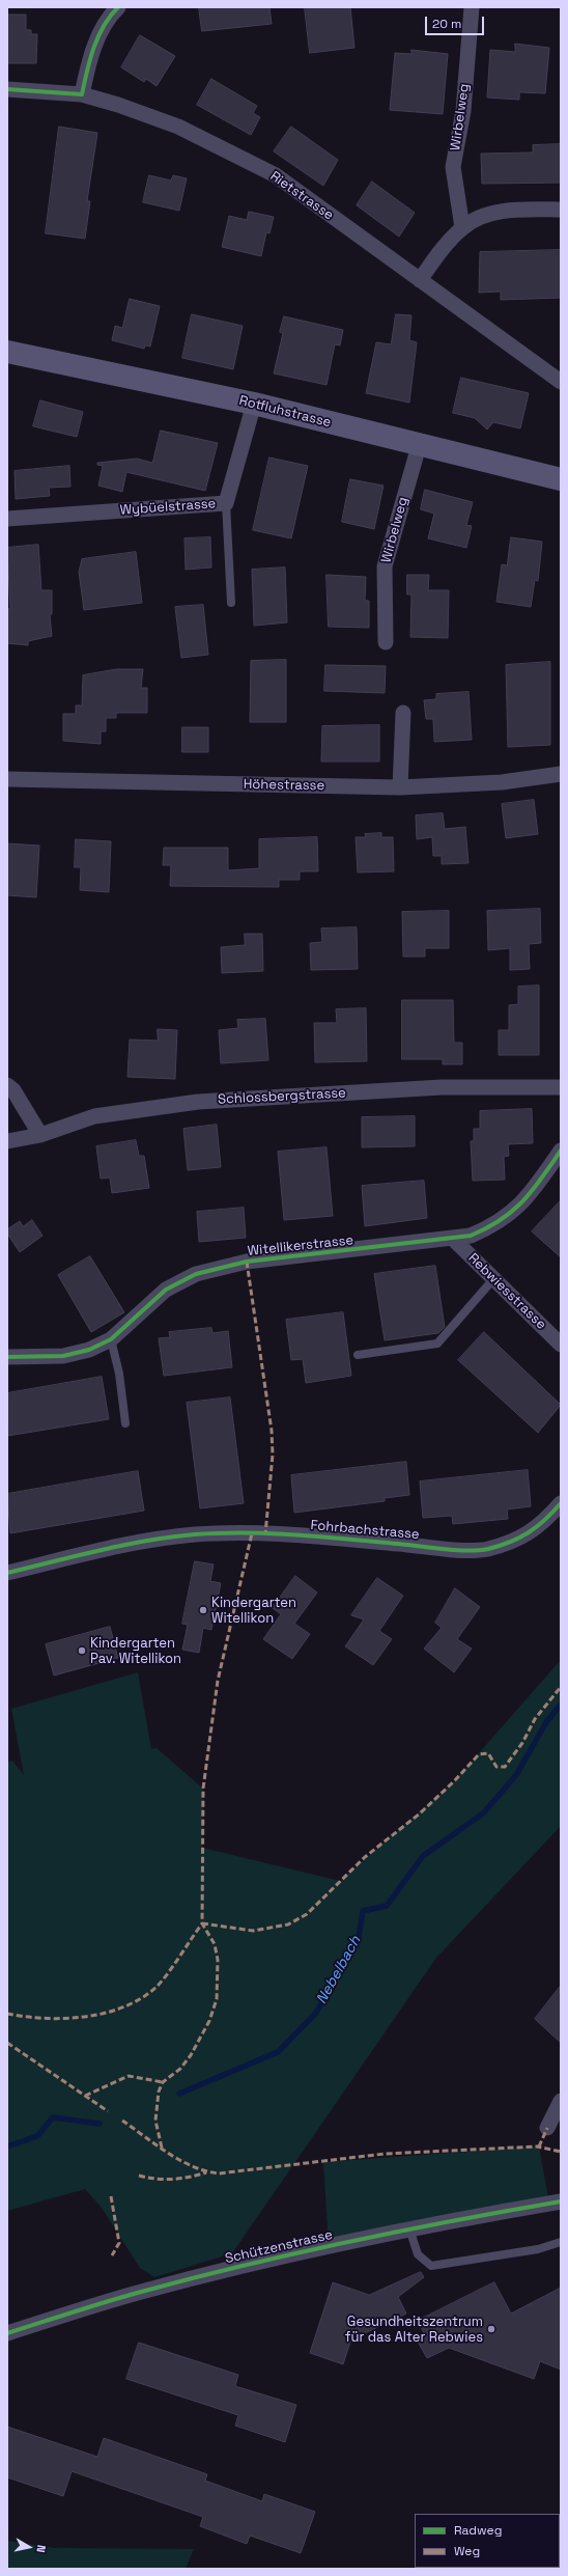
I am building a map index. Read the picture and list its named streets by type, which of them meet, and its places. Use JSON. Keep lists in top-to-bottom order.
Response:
{
  "streets": {
    "main road": ["Rotfluhstrasse"],
    "street": [
      "Wirbelweg",
      "Rietstrasse",
      "Wybüelstrasse",
      "Höhestrasse",
      "Schlossbergstrasse",
      "Witellikerstrasse",
      "Rebwiesstrasse",
      "Fohrbachstrasse",
      "Schützenstrasse"
    ]
  },
  "crossings": [
    ["Wirbelweg", "Rotfluhstrasse"],
    ["Rotfluhstrasse", "Wybüelstrasse"],
    ["Witellikerstrasse", "Rebwiesstrasse"]
  ],
  "water": ["Nebelbach"],
  "places": ["Kindergarten Witellikon", "Kindergarten Pav. Witellikon", "Gesundheitszentrum für das Alter Rebwies"],
  "legend": ["Radweg", "Weg"],
  "scale_bar": "20 m",
  "north": "right"
}
